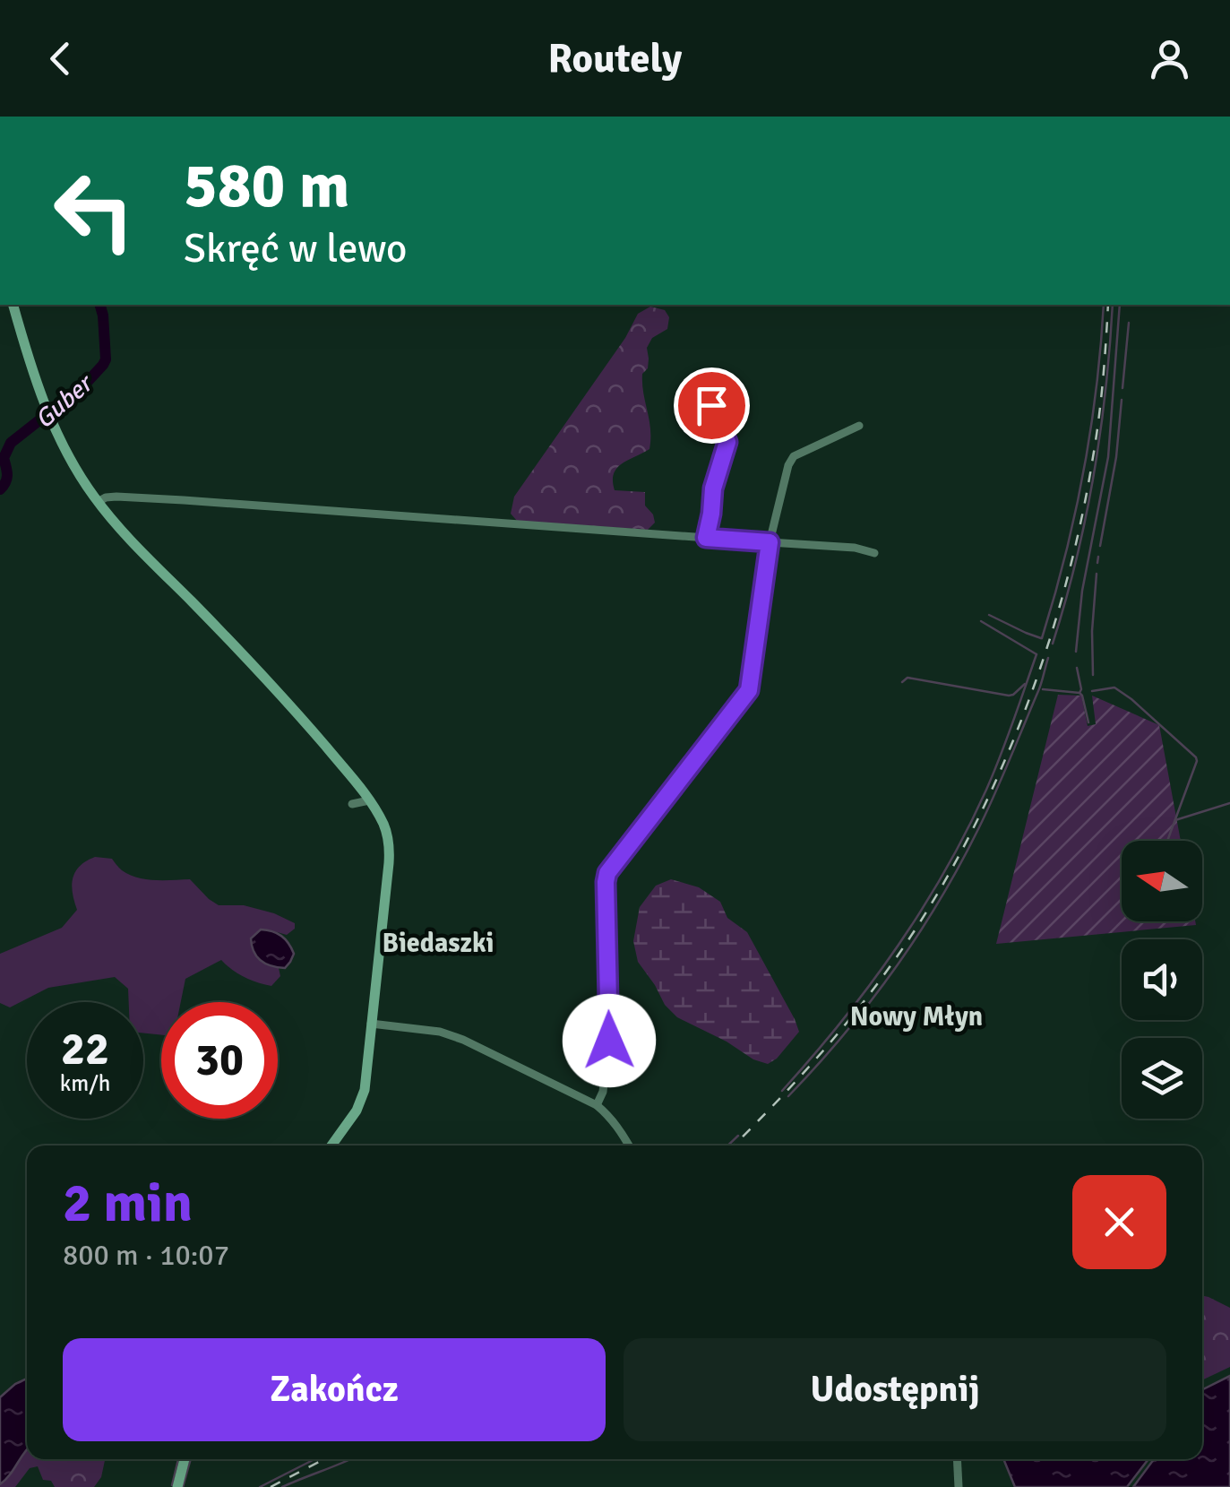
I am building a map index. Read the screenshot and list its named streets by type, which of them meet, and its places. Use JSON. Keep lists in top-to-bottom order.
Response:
{
  "districts": ["Biedaszki", "Nowy Młyn"],
  "water": ["Guber"],
  "north": "left",
  "page": {
    "header": "Routely",
    "turn": ["580 m", "Skręć w lewo"],
    "speed": "22 km/h",
    "limit": "30",
    "heading": ["2 min", "800 m · 10:07"],
    "buttons": ["Zakończ", "Udostępnij"]
  }
}
